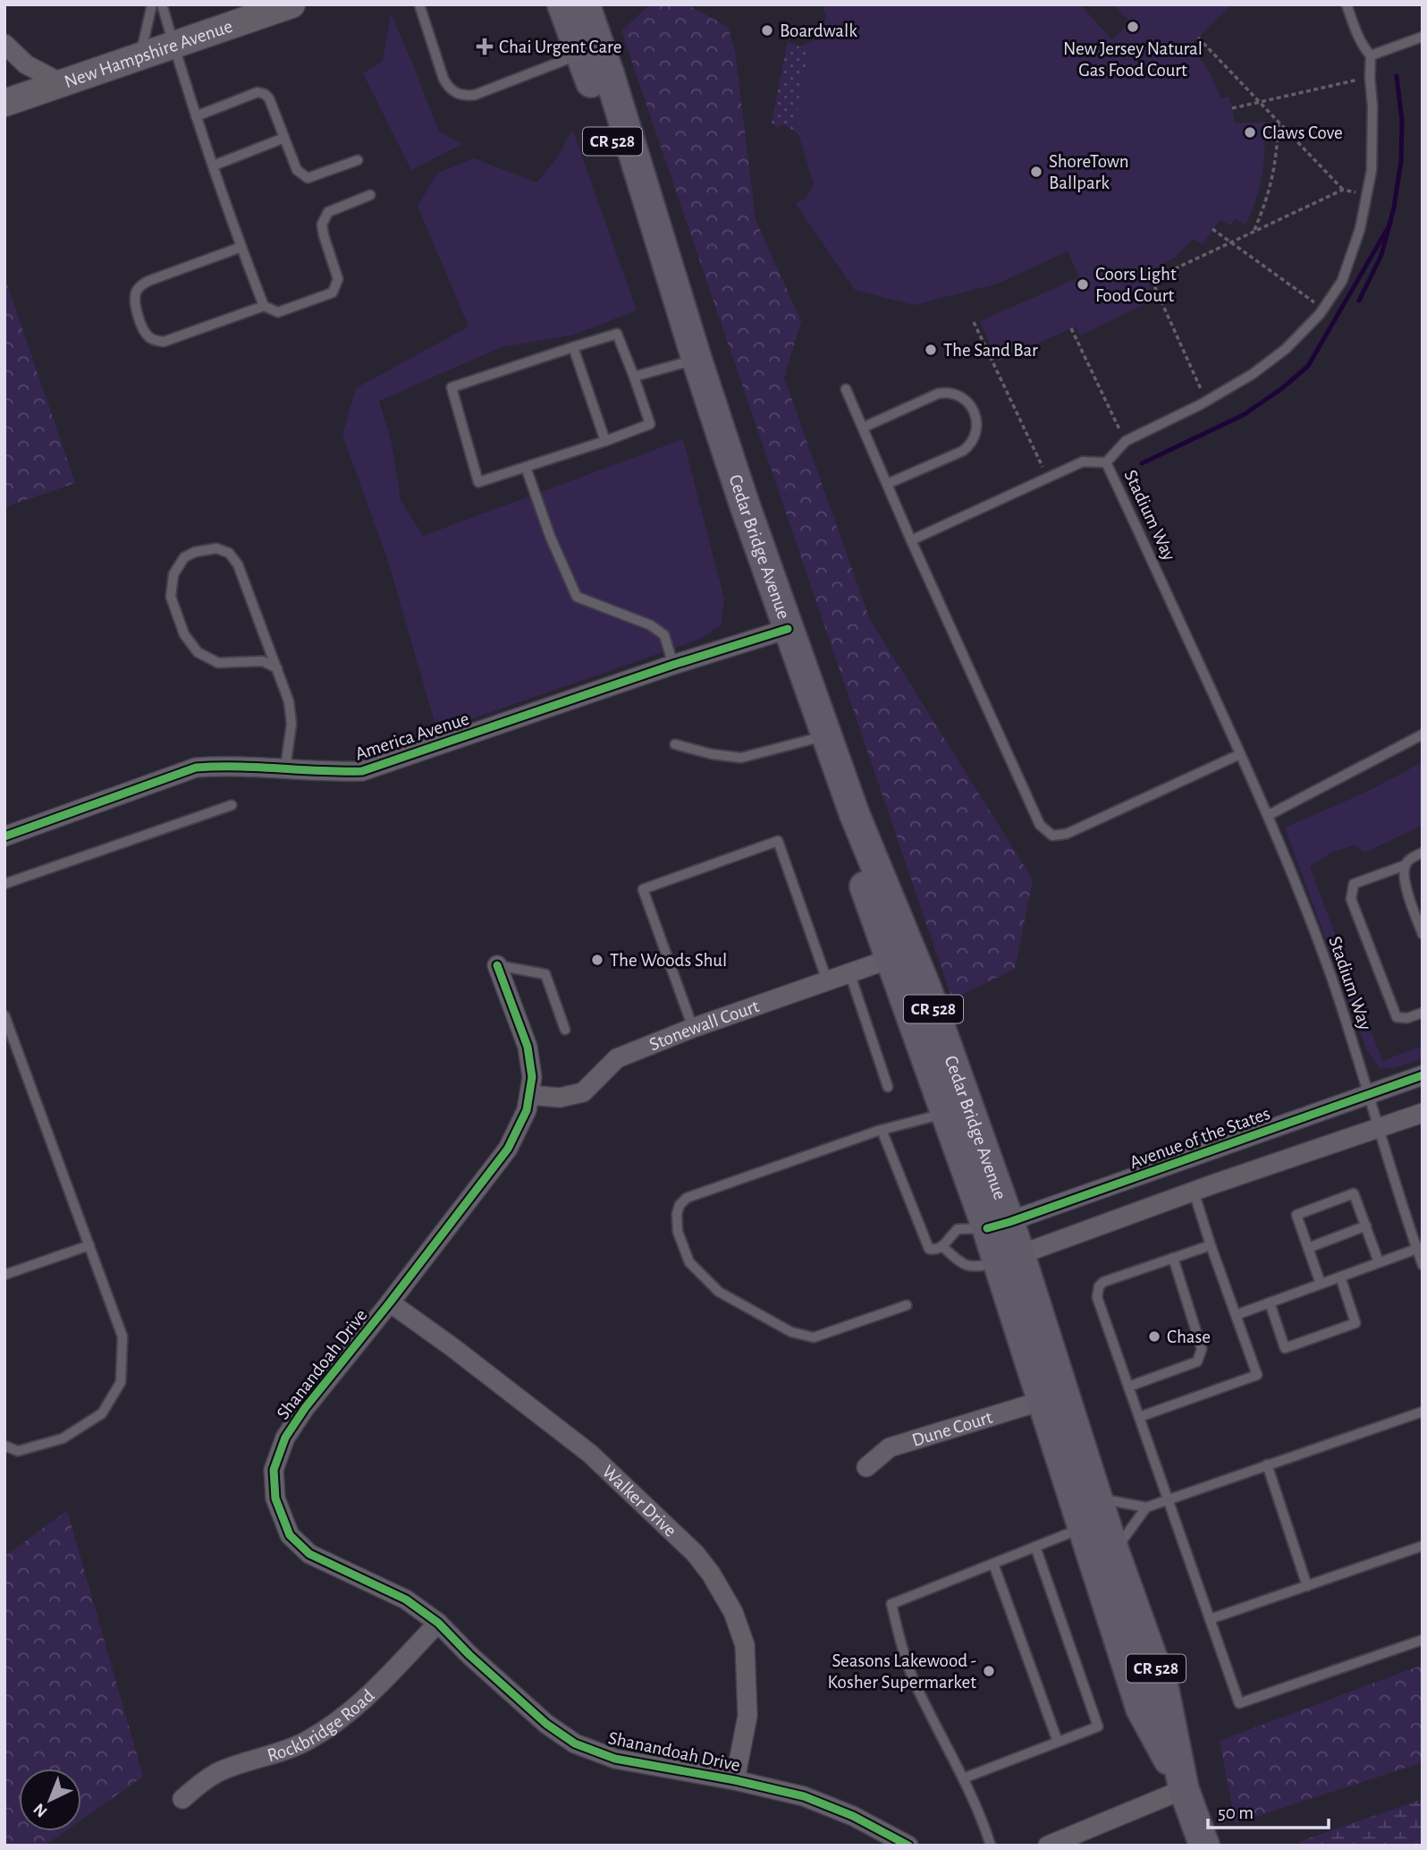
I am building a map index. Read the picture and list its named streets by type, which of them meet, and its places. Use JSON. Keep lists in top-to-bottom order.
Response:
{
  "streets": {
    "main road": ["New Hampshire Avenue", "CR 528", "Cedar Bridge Avenue"],
    "street": [
      "America Avenue",
      "Stonewall Court",
      "Avenue of the States",
      "Shanandoah Drive",
      "Dune Court",
      "Walker Drive",
      "Rockbridge Road"
    ],
    "lane": ["Stadium Way"]
  },
  "crossings": [
    ["Stadium Way", "Avenue of the States"],
    ["Cedar Bridge Avenue", "America Avenue"],
    ["Cedar Bridge Avenue", "Avenue of the States"],
    ["Stonewall Court", "Shanandoah Drive"],
    ["Shanandoah Drive", "Walker Drive"],
    ["Shanandoah Drive", "Rockbridge Road"]
  ],
  "places": {
    "other": [
      "New Jersey Natural Gas Food Court",
      "Boardwalk",
      "Claws Cove",
      "ShoreTown Ballpark",
      "Coors Light Food Court",
      "The Sand Bar",
      "The Woods Shul",
      "Chase",
      "Seasons Lakewood - Kosher Supermarket"
    ],
    "health": ["Chai Urgent Care"]
  },
  "scale_bar": "50 m",
  "north": "bottom left"
}
